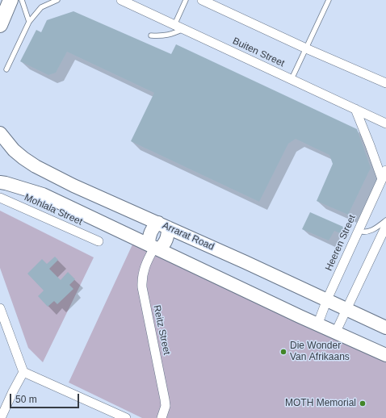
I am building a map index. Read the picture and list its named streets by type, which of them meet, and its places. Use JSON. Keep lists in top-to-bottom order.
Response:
{
  "streets": {
    "street": [
      "Buiten Street",
      "Mohlala Street",
      "Arrarat Road",
      "Heeren Street",
      "Reitz Street"
    ]
  },
  "crossings": [
    ["Arrarat Road", "Heeren Street"]
  ],
  "places": ["Die Wonder Van Afrikaans", "MOTH Memorial"],
  "scale_bar": "50 m"
}
